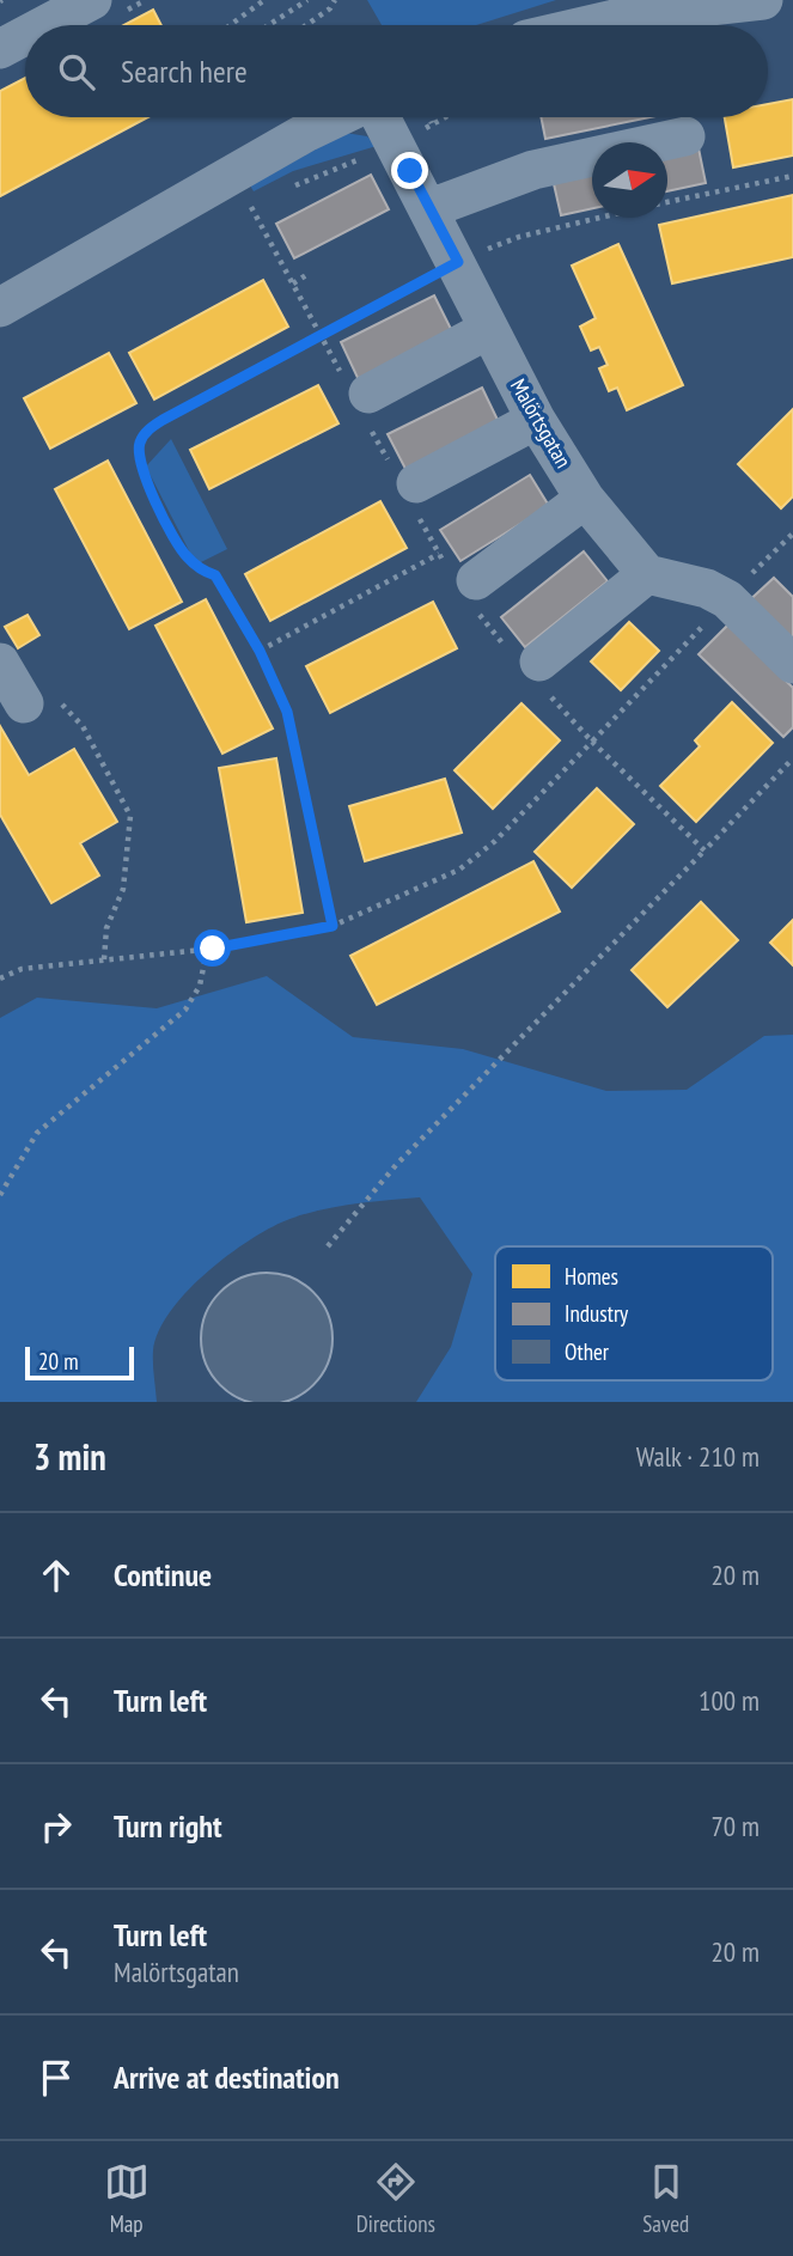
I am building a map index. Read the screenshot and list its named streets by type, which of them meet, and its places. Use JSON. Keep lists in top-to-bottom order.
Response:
{
  "streets": {
    "street": ["Malörtsgatan"]
  },
  "legend": ["Homes", "Industry", "Other"],
  "scale_bar": "20 m",
  "north": "right",
  "page": {
    "search": "Search here",
    "scale": "20 m",
    "heading": ["3 min", "Walk · 210 m"],
    "list": [
      ["Continue", "20 m"],
      ["Turn left", "100 m"],
      ["Turn right", "70 m"],
      ["Turn left", "Malörtsgatan", "20 m"],
      "Arrive at destination"
    ],
    "nav": ["Map", "Directions", "Saved"]
  }
}
